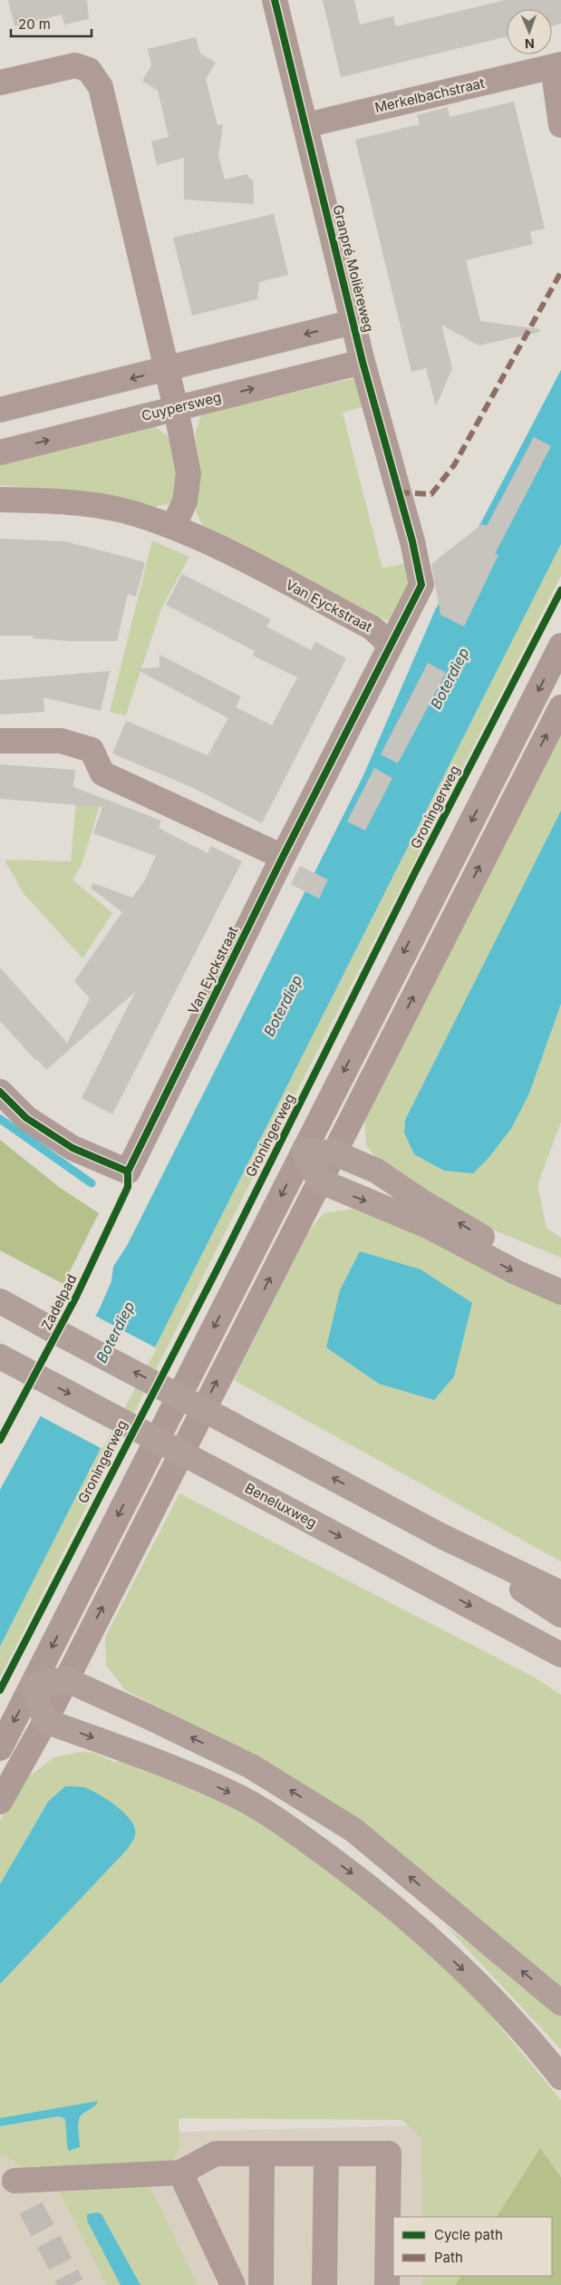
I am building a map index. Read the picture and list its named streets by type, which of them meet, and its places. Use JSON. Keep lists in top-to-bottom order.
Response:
{
  "streets": {
    "highway": ["Beneluxweg"],
    "street": [
      "Merkelbachstraat",
      "Granpré Molièreweg",
      "Cuypersweg",
      "Van Eyckstraat"
    ],
    "cycle path": ["Groningerweg", "Zadelpad"]
  },
  "crossings": [
    ["Merkelbachstraat", "Granpré Molièreweg"],
    ["Granpré Molièreweg", "Cuypersweg"],
    ["Granpré Molièreweg", "Van Eyckstraat"]
  ],
  "water": ["Boterdiep"],
  "legend": ["Cycle path", "Path"],
  "scale_bar": "20 m",
  "north": "bottom"
}
